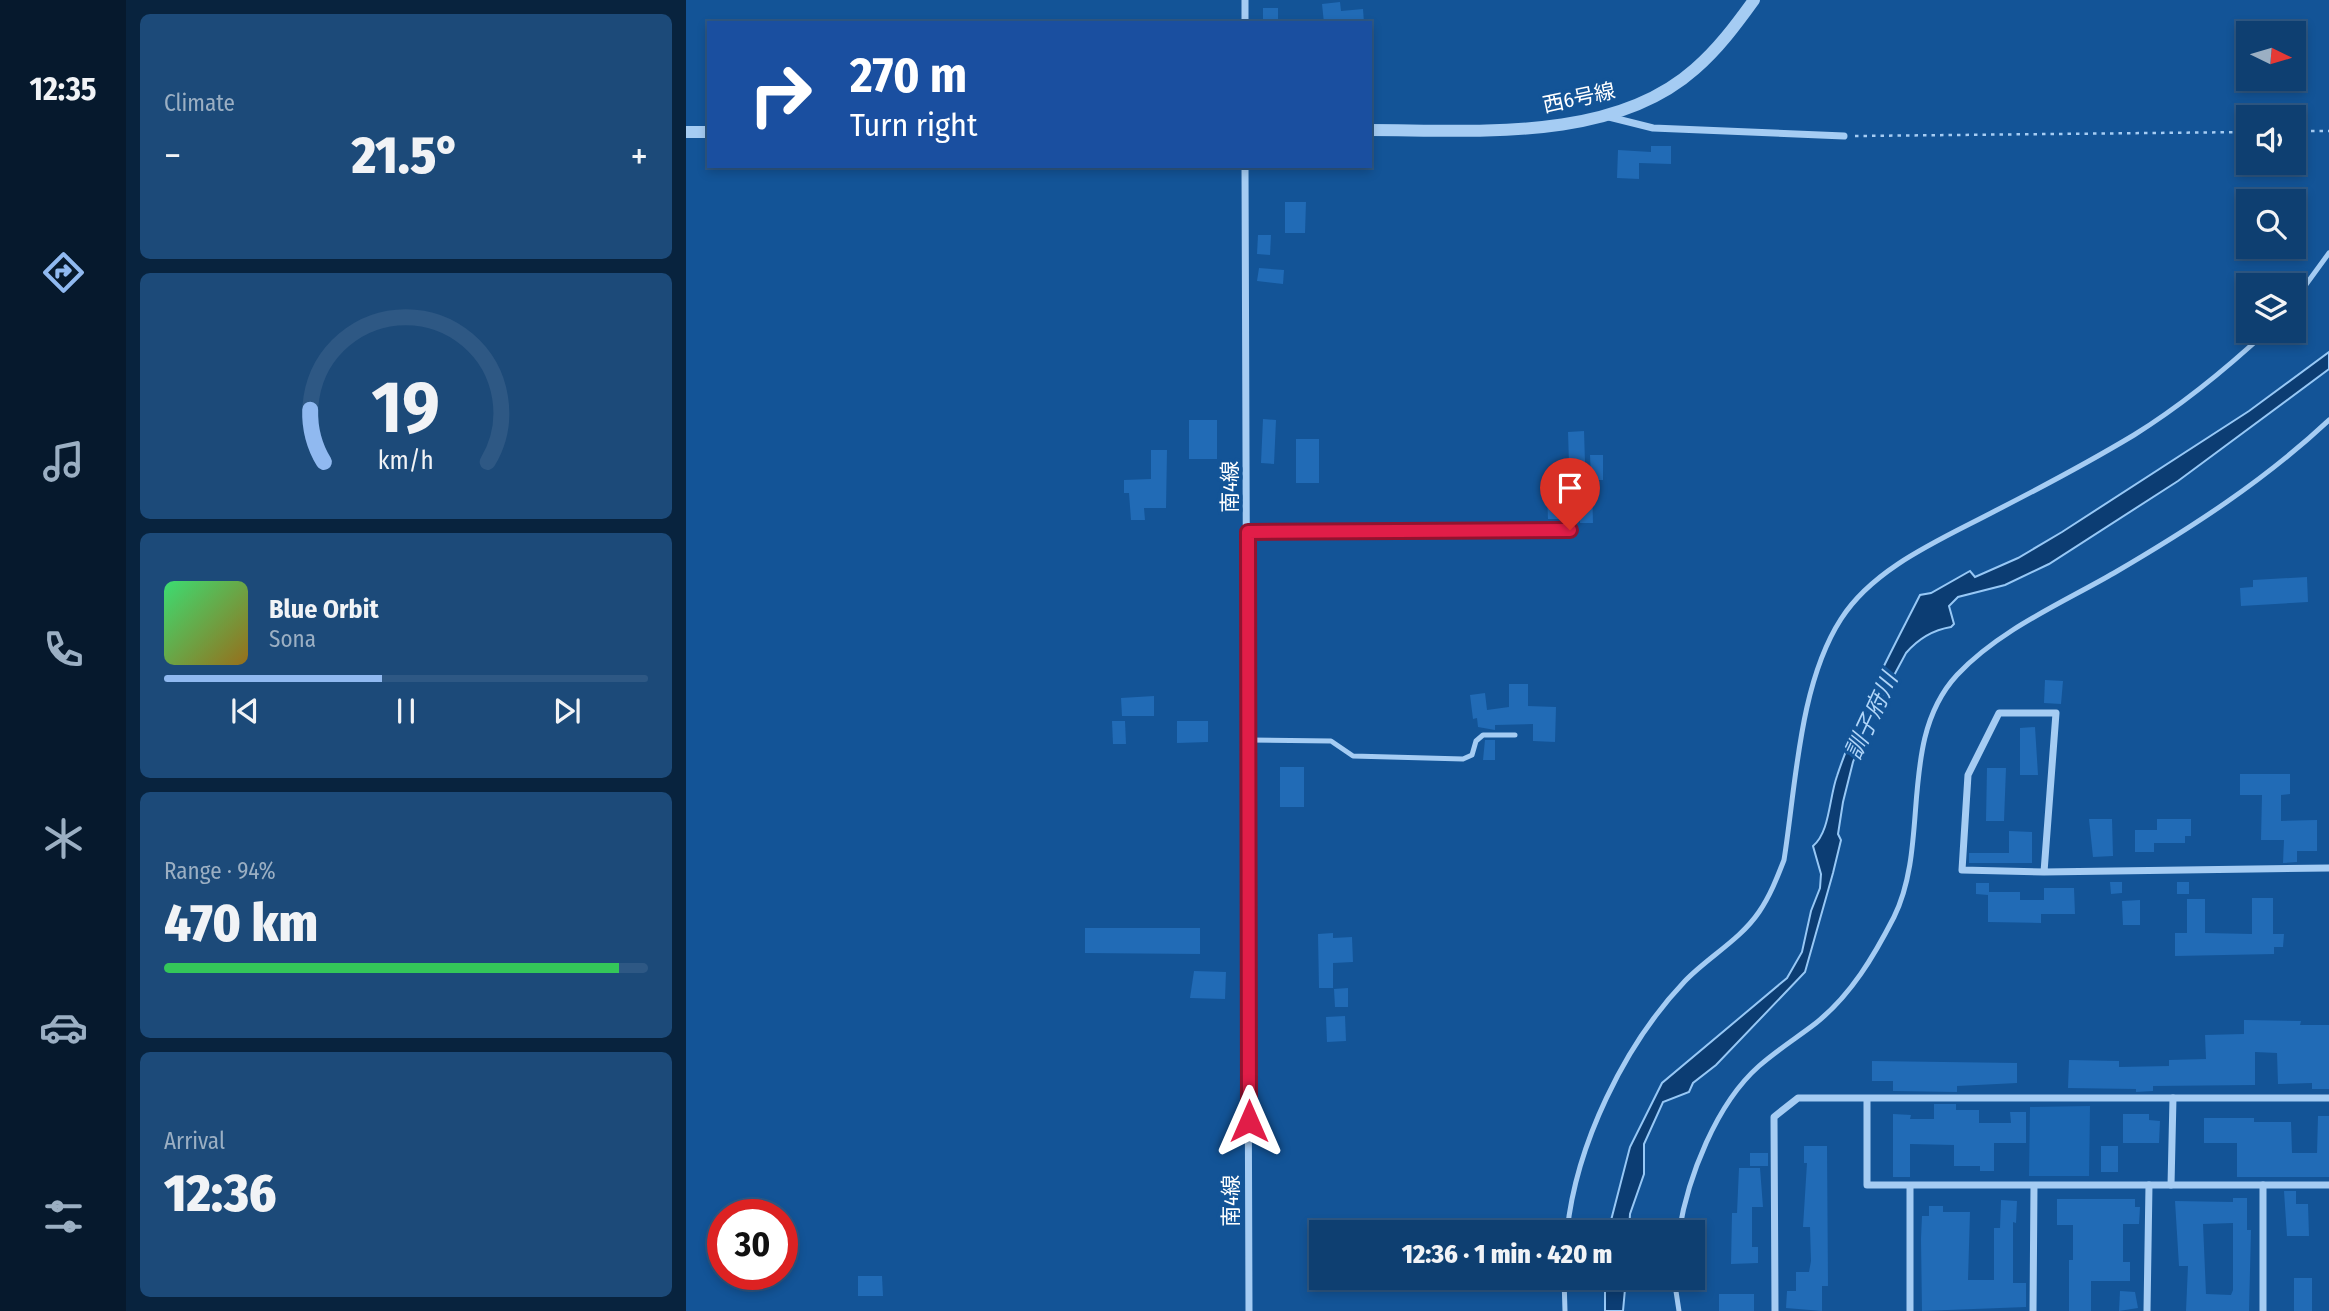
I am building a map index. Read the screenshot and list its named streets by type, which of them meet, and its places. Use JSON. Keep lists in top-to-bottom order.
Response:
{
  "streets": {
    "street": ["西6号線", "南4線"]
  },
  "water": ["訓子府川"],
  "north": "right",
  "page": {
    "tabs": "12:35",
    "tile": [
      "Climate",
      ["Range · 94%", "470 km"],
      ["Arrival", "12:36"]
    ],
    "turn": ["270 m", "Turn right"],
    "heat": ["−", "21.5°", "+"],
    "song": ["Blue Orbit", "Sona"],
    "limit": "30",
    "trip": "12:36 · 1 min · 420 m",
    "gauge": ["19", "km/h"]
  }
}
